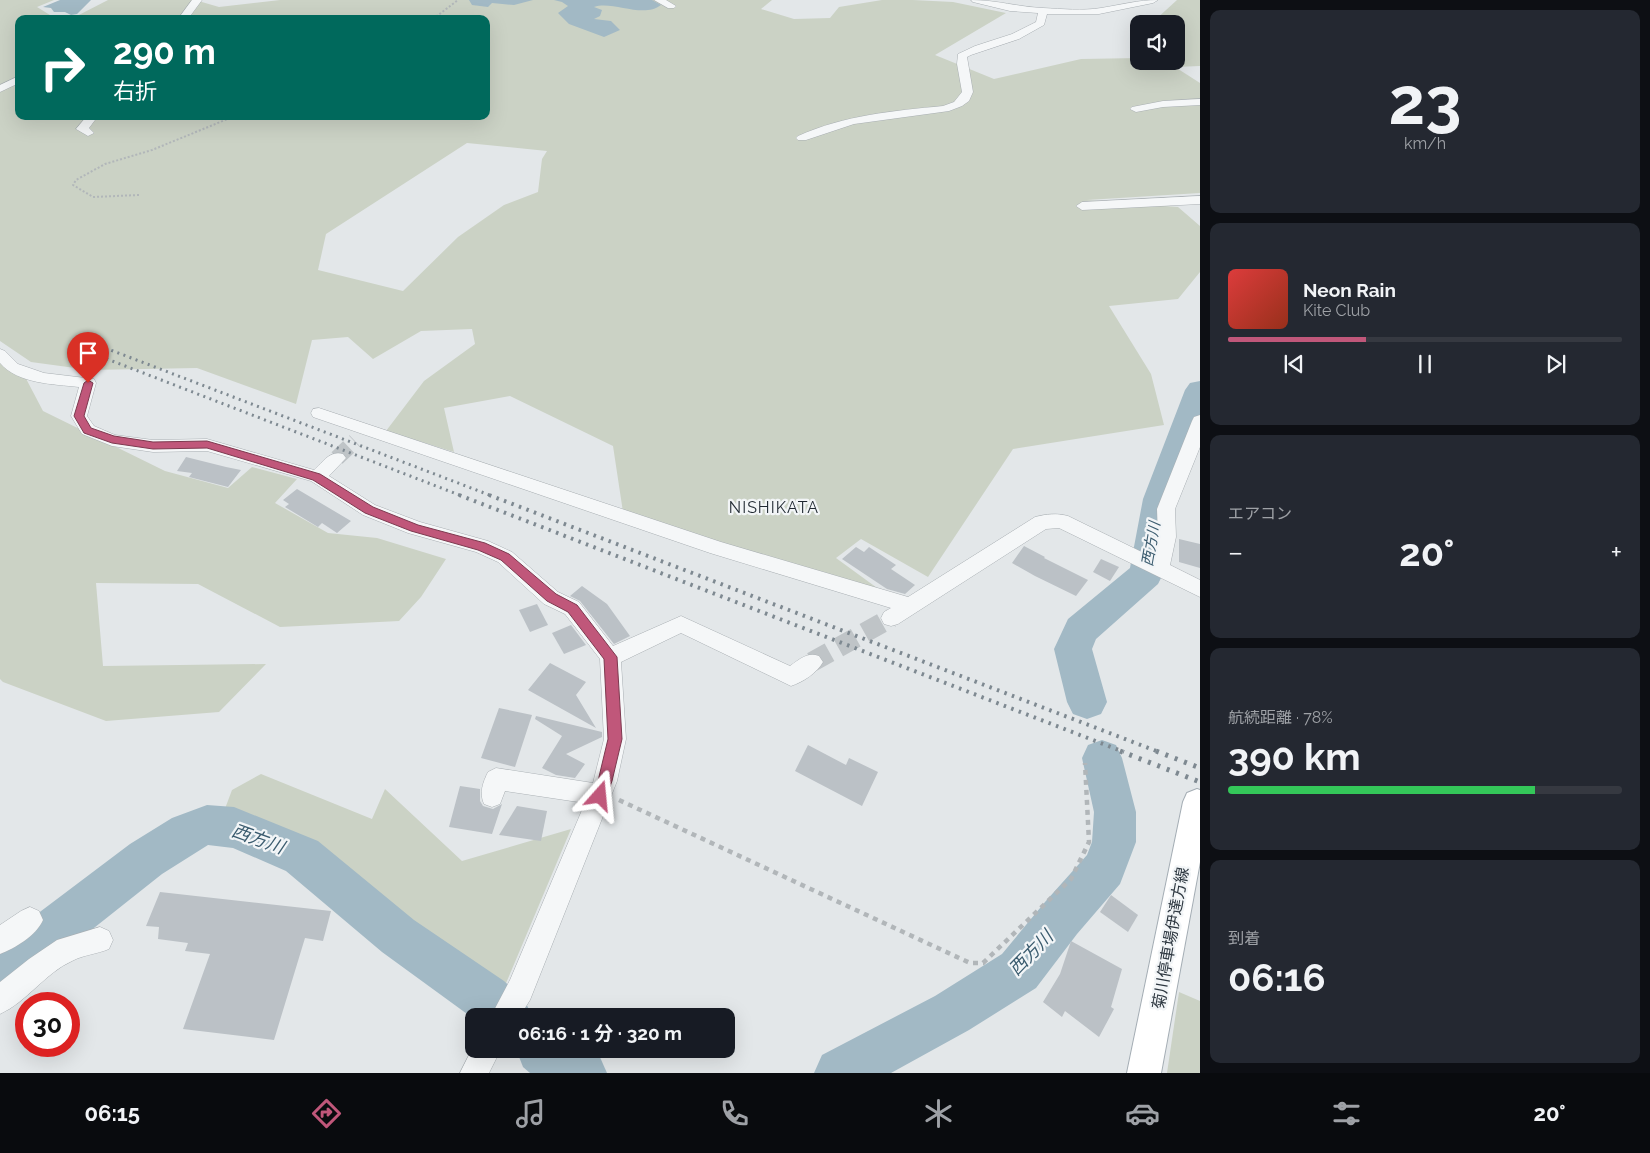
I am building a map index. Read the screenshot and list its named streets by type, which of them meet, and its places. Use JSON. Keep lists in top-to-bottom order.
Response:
{
  "streets": {
    "main road": ["菊川停車場伊達方線"]
  },
  "districts": ["NISHIKATA"],
  "water": ["西方川"],
  "page": {
    "tile": [
      ["23", "km/h"],
      "エアコン",
      ["航続距離 · 78%", "390 km"],
      ["到着", "06:16"]
    ],
    "turn": ["290 m", "右折"],
    "song": ["Neon Rain", "Kite Club"],
    "heat": ["−", "20°", "+"],
    "limit": "30",
    "trip": "06:16 · 1 分 · 320 m",
    "tabs": ["06:15", "20°"]
  }
}
